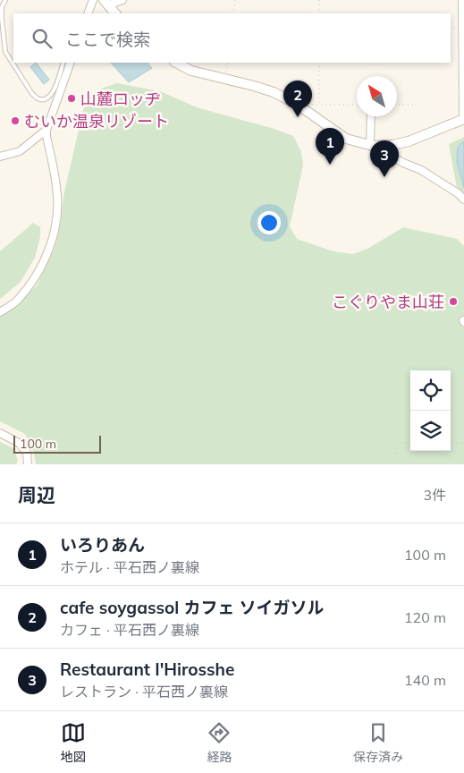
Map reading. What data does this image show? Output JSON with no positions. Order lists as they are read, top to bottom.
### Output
{
  "places": ["山麓ロッヂ", "むいか温泉リゾート", "こぐりやま山荘"],
  "scale_bar": "100 m",
  "north": "top left",
  "page": {
    "search": "ここで検索",
    "pins": ["2", "1", "3"],
    "scale": "100 m",
    "heading": ["周辺", "3件"],
    "list": [
      {
        "mark": "1",
        "name": "いろりあん",
        "note": "ホテル · 平石西ノ裏線",
        "value": "100 m"
      },
      {
        "mark": "2",
        "name": "cafe soygassol カフェ ソイガソル",
        "note": "カフェ · 平石西ノ裏線",
        "value": "120 m"
      },
      {
        "mark": "3",
        "name": "Restaurant I'Hirosshe",
        "note": "レストラン · 平石西ノ裏線",
        "value": "140 m"
      }
    ],
    "nav": ["地図", "経路", "保存済み"]
  }
}
